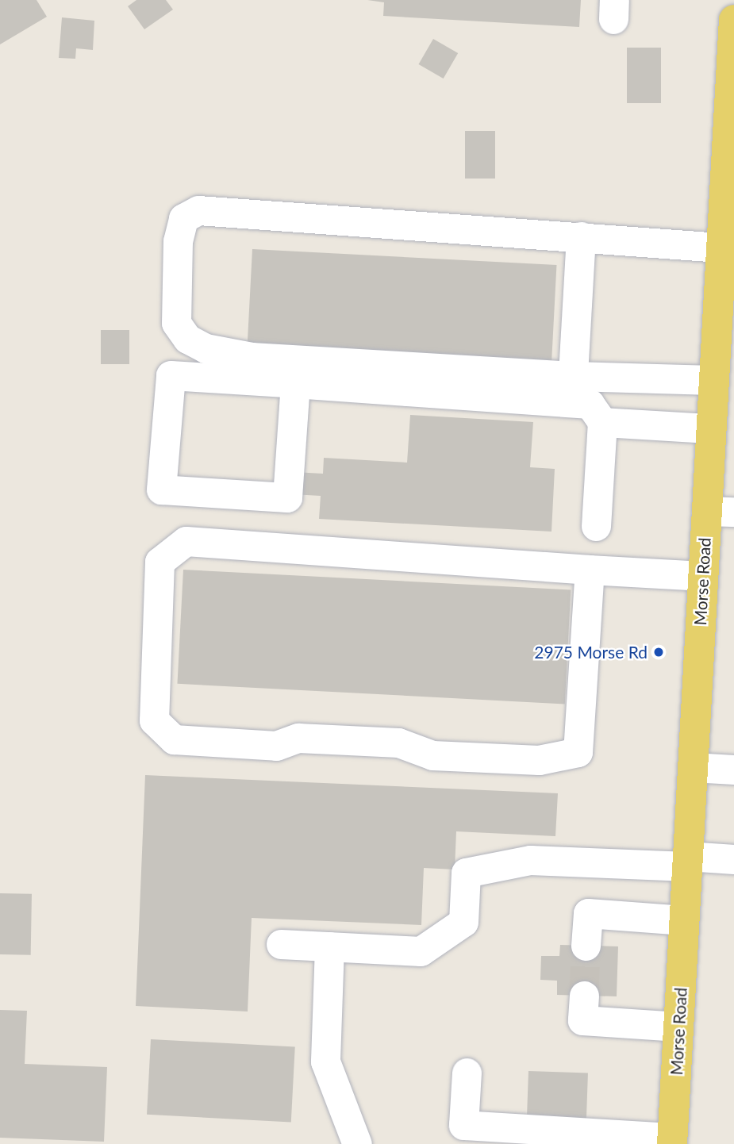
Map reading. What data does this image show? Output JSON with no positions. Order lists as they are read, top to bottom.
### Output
{
  "streets": {
    "main road": ["Morse Road"]
  },
  "places": ["2975 Morse Rd"]
}
